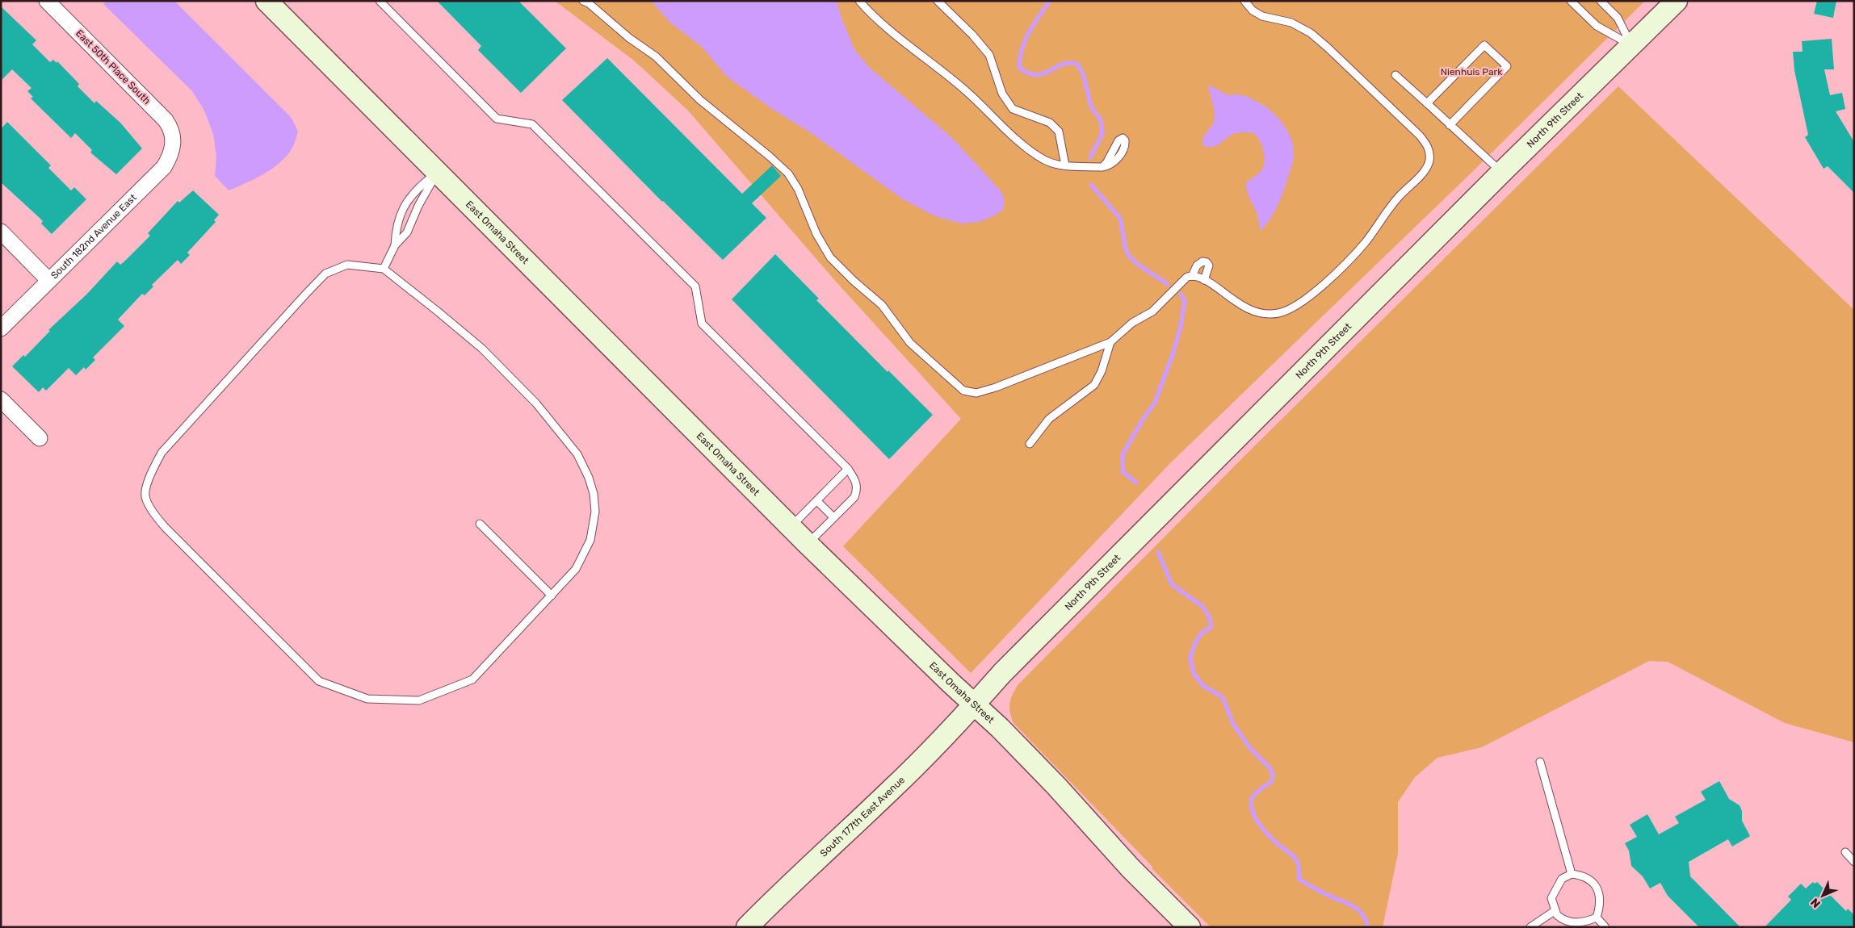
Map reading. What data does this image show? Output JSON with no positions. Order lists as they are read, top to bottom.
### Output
{
  "streets": {
    "street": [
      "East 50th Place South",
      "North 9th Street",
      "East Omaha Street",
      "South 182nd Avenue East",
      "South 177th East Avenue"
    ]
  },
  "crossings": [
    ["East 50th Place South", "South 182nd Avenue East"],
    ["North 9th Street", "East Omaha Street"],
    ["North 9th Street", "South 177th East Avenue"],
    ["East Omaha Street", "South 177th East Avenue"]
  ],
  "parks": ["Nienhuis Park"],
  "north": "bottom left"
}
